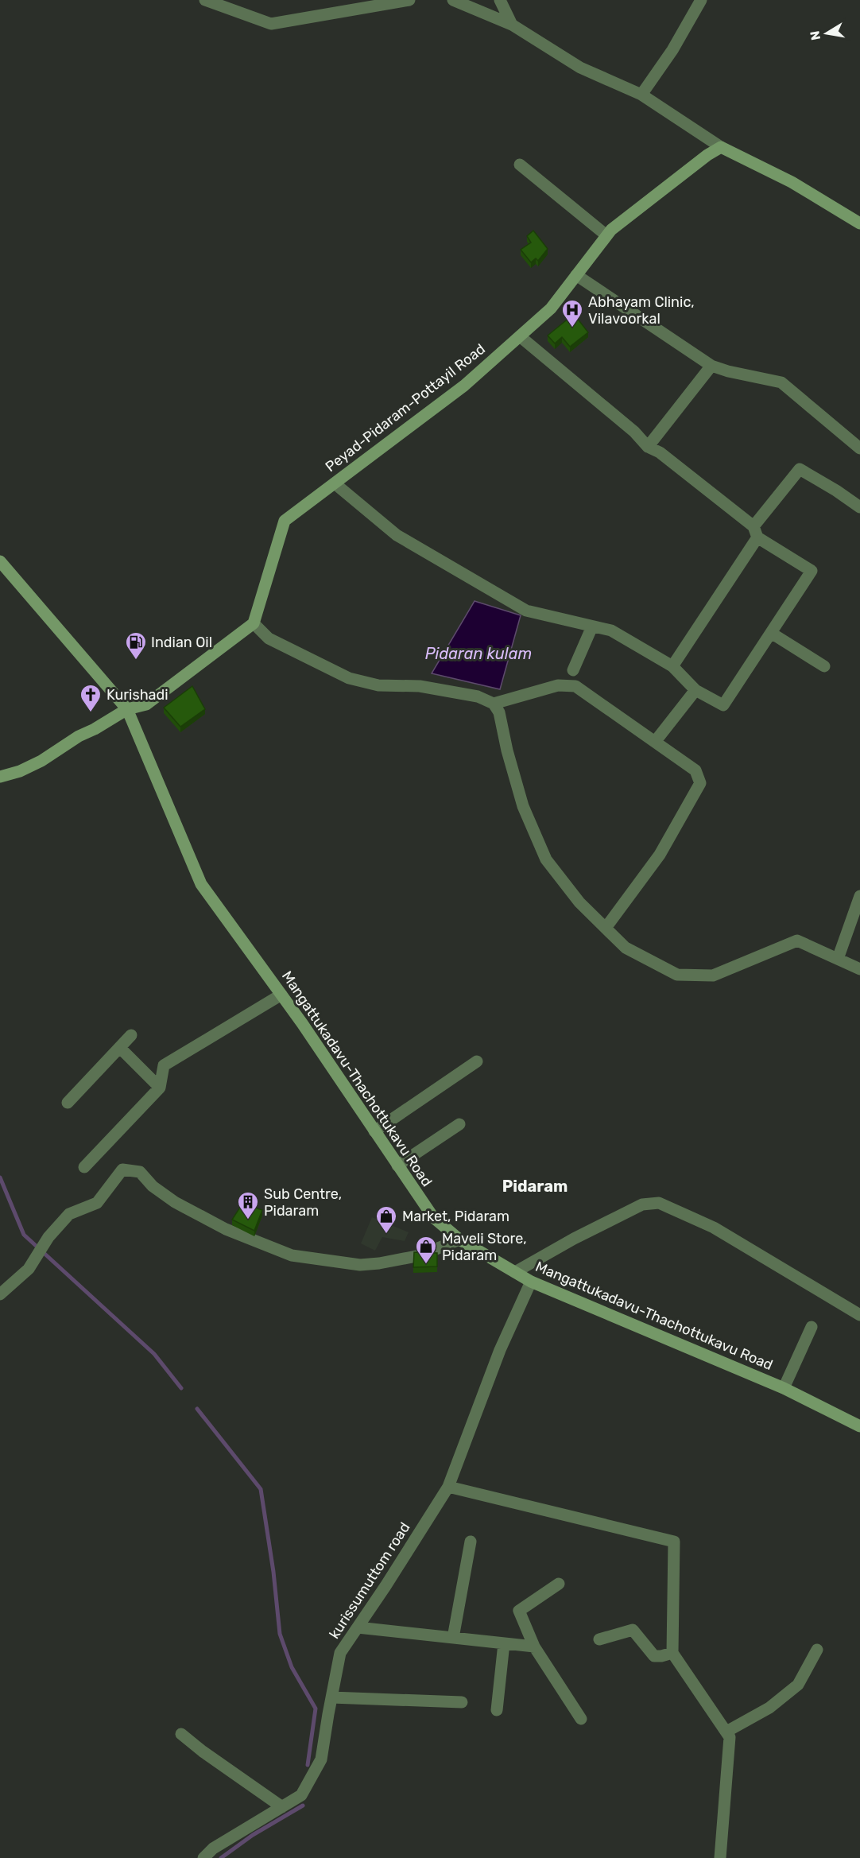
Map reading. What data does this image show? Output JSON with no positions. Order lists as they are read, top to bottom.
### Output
{
  "streets": {
    "main road": ["Peyad-Pidaram-Pottayil Road", "Mangattukadavu-Thachottukavu Road"],
    "street": ["kurissumuttom road"]
  },
  "crossings": [
    ["Mangattukadavu-Thachottukavu Road", "kurissumuttom road"]
  ],
  "districts": ["Pidaram"],
  "water": ["Pidaran kulam"],
  "places": {
    "hospital": ["Abhayam Clinic, Vilavoorkal"],
    "fuel station": ["Indian Oil"],
    "church": ["Kurishadi"],
    "building": ["Sub Centre, Pidaram"],
    "shop": ["Market, Pidaram", "Maveli Store, Pidaram"]
  },
  "north": "left"
}
